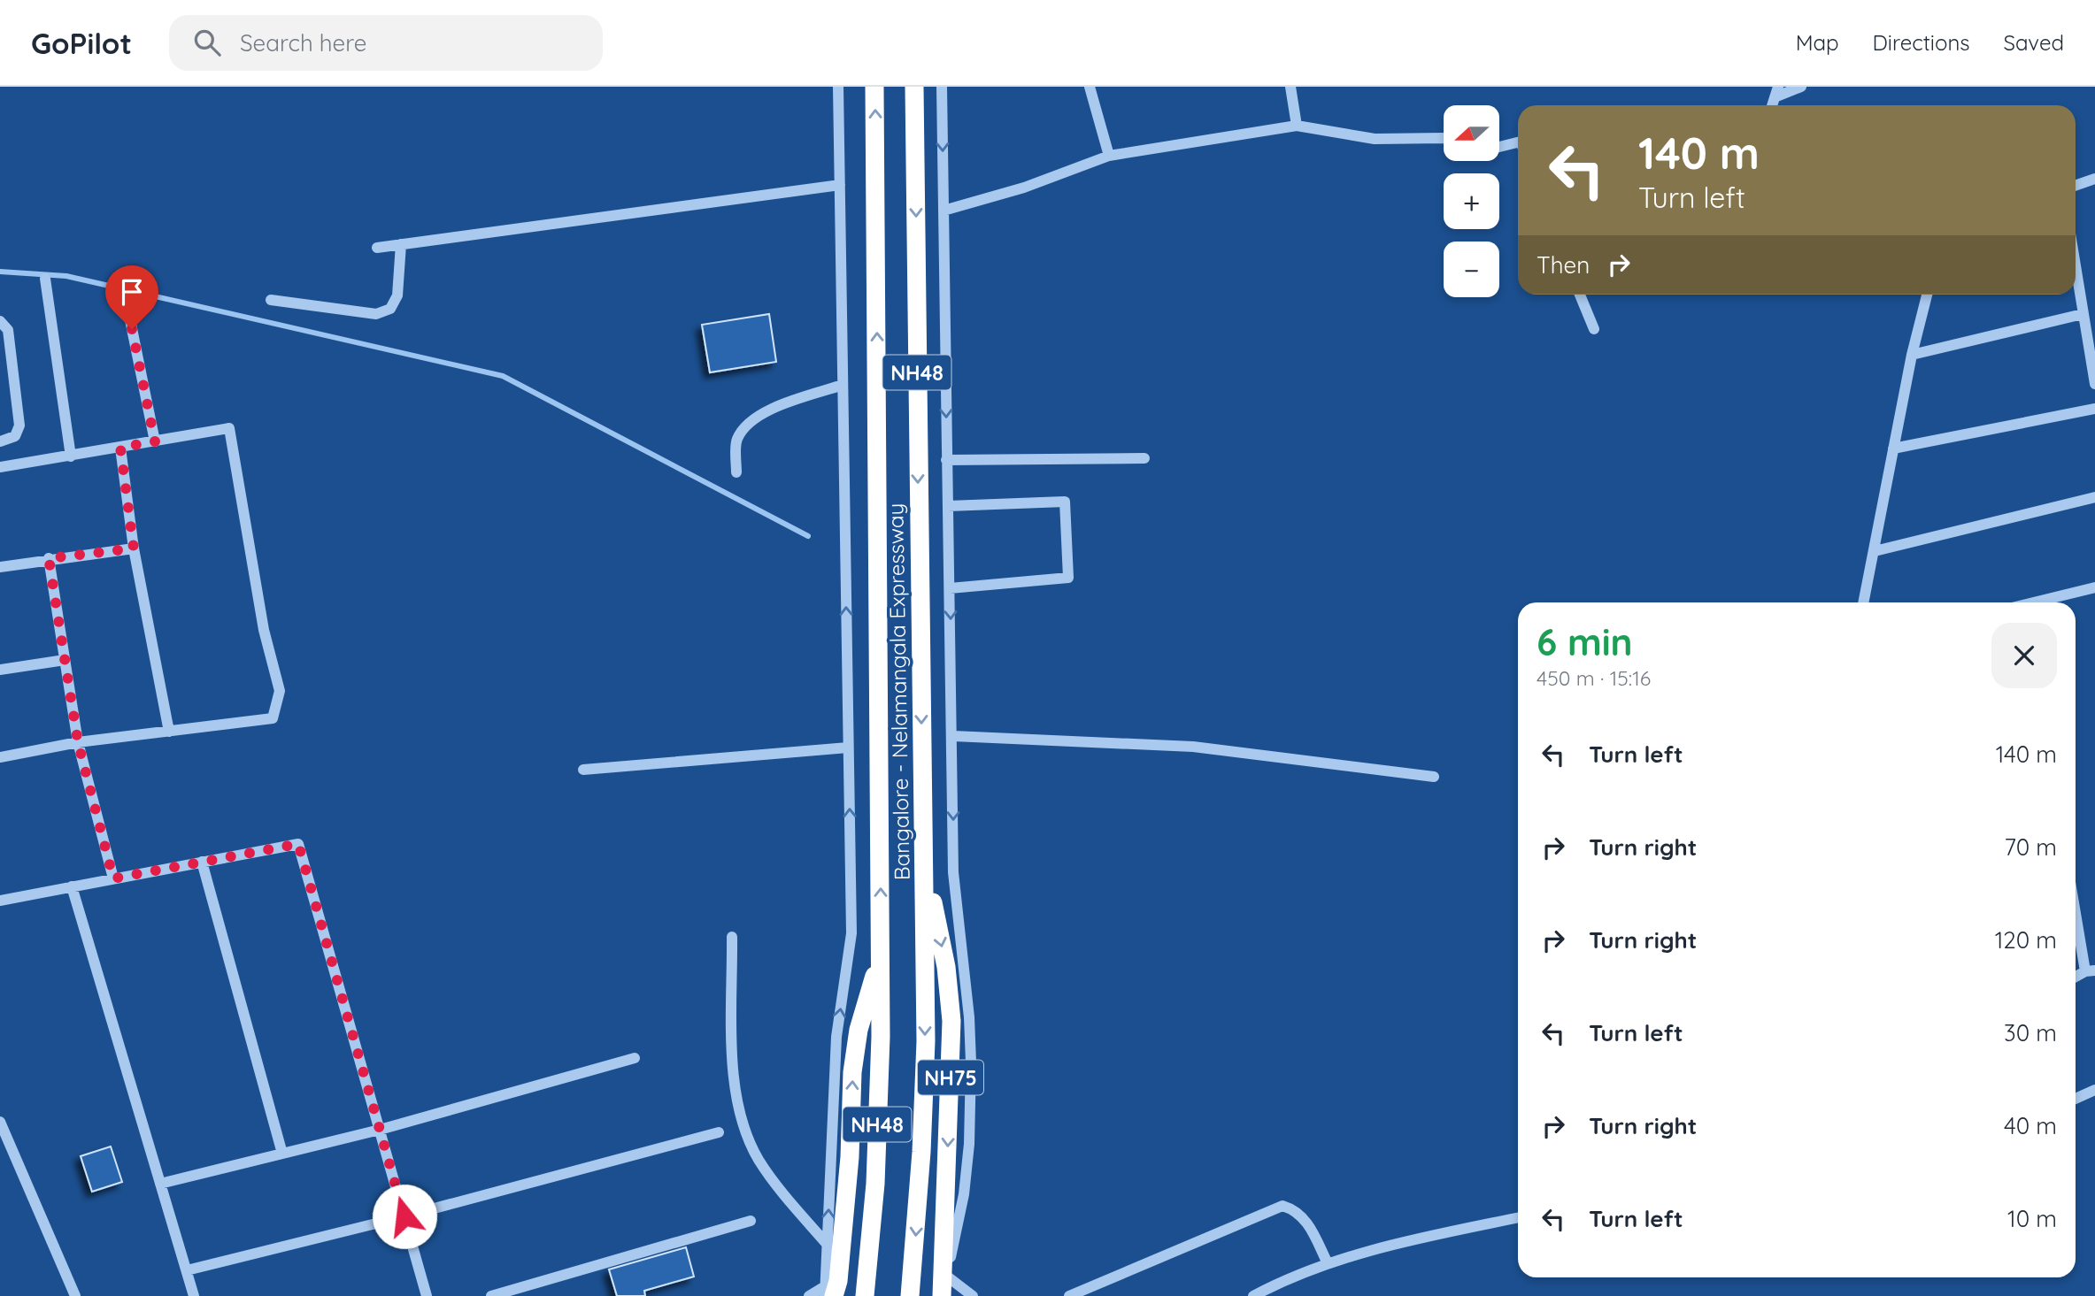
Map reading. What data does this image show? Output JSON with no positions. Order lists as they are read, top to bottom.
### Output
{
  "streets": {
    "highway": ["NH48", "Bangalore - Nelamangala Expressway", "NH75"]
  },
  "crossings": [
    ["Bangalore - Nelamangala Expressway", "NH75"]
  ],
  "north": "left",
  "page": {
    "header": "GoPilot",
    "search": "Search here",
    "nav": ["Map", "Directions", "Saved"],
    "map_buttons": ["+", "−"],
    "turn": ["140 m", "Turn left"],
    "then": "Then",
    "heading": ["6 min", "450 m · 15:16"],
    "list": [
      {
        "name": "Turn left",
        "value": "140 m"
      },
      {
        "name": "Turn right",
        "value": "70 m"
      },
      {
        "name": "Turn right",
        "value": "120 m"
      },
      {
        "name": "Turn left",
        "value": "30 m"
      },
      {
        "name": "Turn right",
        "value": "40 m"
      },
      {
        "name": "Turn left",
        "value": "10 m"
      }
    ]
  }
}
